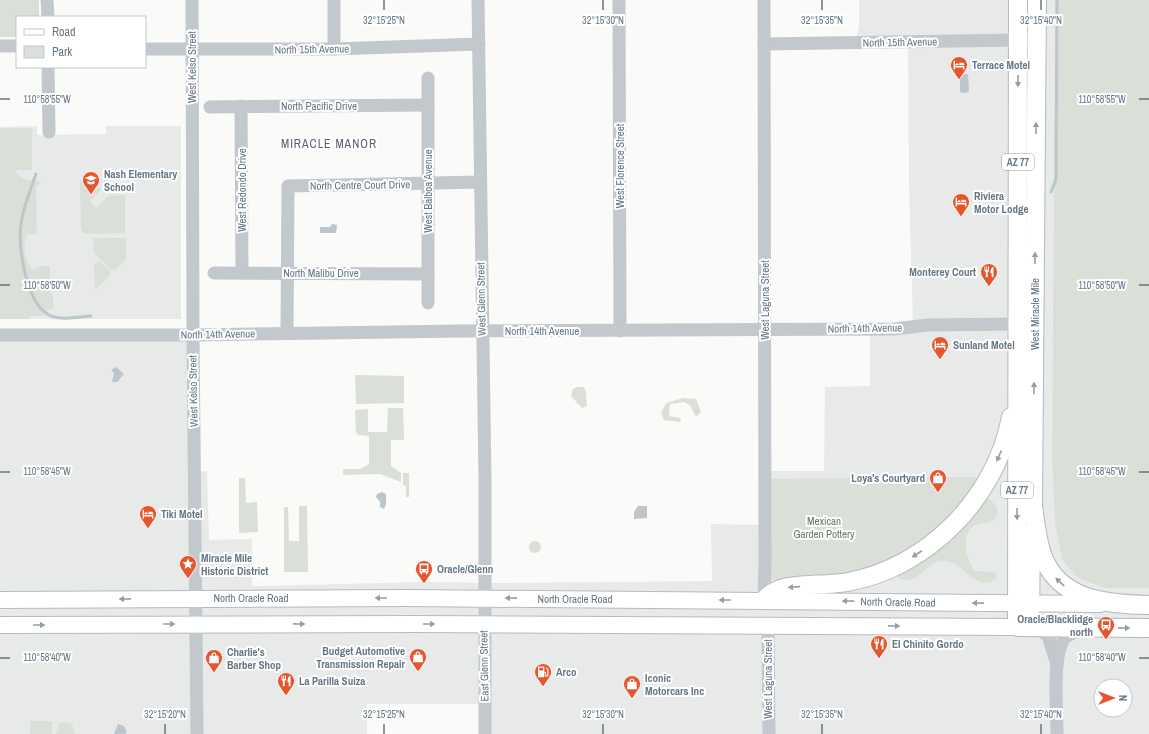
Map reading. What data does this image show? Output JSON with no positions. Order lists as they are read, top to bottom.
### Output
{
  "streets": {
    "highway": ["AZ 77", "West Miracle Mile", "North Oracle Road"],
    "street": [
      "North 15th Avenue",
      "West Kelso Street",
      "North Pacific Drive",
      "West Florence Street",
      "North Centre Court Drive",
      "West Redondo Drive",
      "West Balboa Avenue",
      "North Malibu Drive",
      "West Glenn Street",
      "West Laguna Street",
      "North 14th Avenue",
      "East Glenn Street"
    ]
  },
  "crossings": [
    ["North 15th Avenue", "West Kelso Street"],
    ["North 15th Avenue", "West Glenn Street"],
    ["North 15th Avenue", "West Laguna Street"],
    ["North 15th Avenue", "West Miracle Mile"],
    ["West Kelso Street", "North 14th Avenue"],
    ["West Kelso Street", "North Oracle Road"],
    ["North Pacific Drive", "West Redondo Drive"],
    ["North Pacific Drive", "West Balboa Avenue"],
    ["AZ 77", "West Miracle Mile"],
    ["AZ 77", "North Oracle Road"],
    ["West Florence Street", "North 14th Avenue"],
    ["North Centre Court Drive", "West Balboa Avenue"],
    ["North Centre Court Drive", "North Malibu Drive"],
    ["North Centre Court Drive", "West Glenn Street"],
    ["West Redondo Drive", "North Malibu Drive"],
    ["West Balboa Avenue", "North Malibu Drive"],
    ["West Glenn Street", "North 14th Avenue"],
    ["West Glenn Street", "North Oracle Road"],
    ["West Glenn Street", "East Glenn Street"],
    ["West Laguna Street", "North 14th Avenue"],
    ["West Laguna Street", "North Oracle Road"],
    ["West Miracle Mile", "North 14th Avenue"],
    ["West Miracle Mile", "North Oracle Road"],
    ["North Oracle Road", "East Glenn Street"]
  ],
  "districts": ["MIRACLE MANOR"],
  "parks": ["Mexican Garden Pottery"],
  "places": {
    "hotel": [
      "Terrace Motel",
      "Riviera Motor Lodge",
      "Sunland Motel",
      "Tiki Motel"
    ],
    "school or university": ["Nash Elementary School"],
    "restaurant": ["Monterey Court", "El Chinito Gordo", "La Parilla Suiza"],
    "shop": [
      "Loya's Courtyard",
      "Budget Automotive Transmission Repair",
      "Charlie's Barber Shop",
      "Iconic Motorcars Inc"
    ],
    "place": ["Miracle Mile Historic District"],
    "bus stop": ["Oracle/Glenn", "Oracle/Blacklidge north"],
    "fuel station": ["Arco"]
  },
  "legend": ["Road", "Park"],
  "north": "right",
  "coordinates": [
    "32°15'25\"N",
    "32°15'30\"N",
    "32°15'35\"N",
    "32°15'40\"N",
    "110°58'55\"W",
    "110°58'50\"W",
    "110°58'45\"W",
    "110°58'40\"W",
    "32°15'20\"N"
  ]
}
